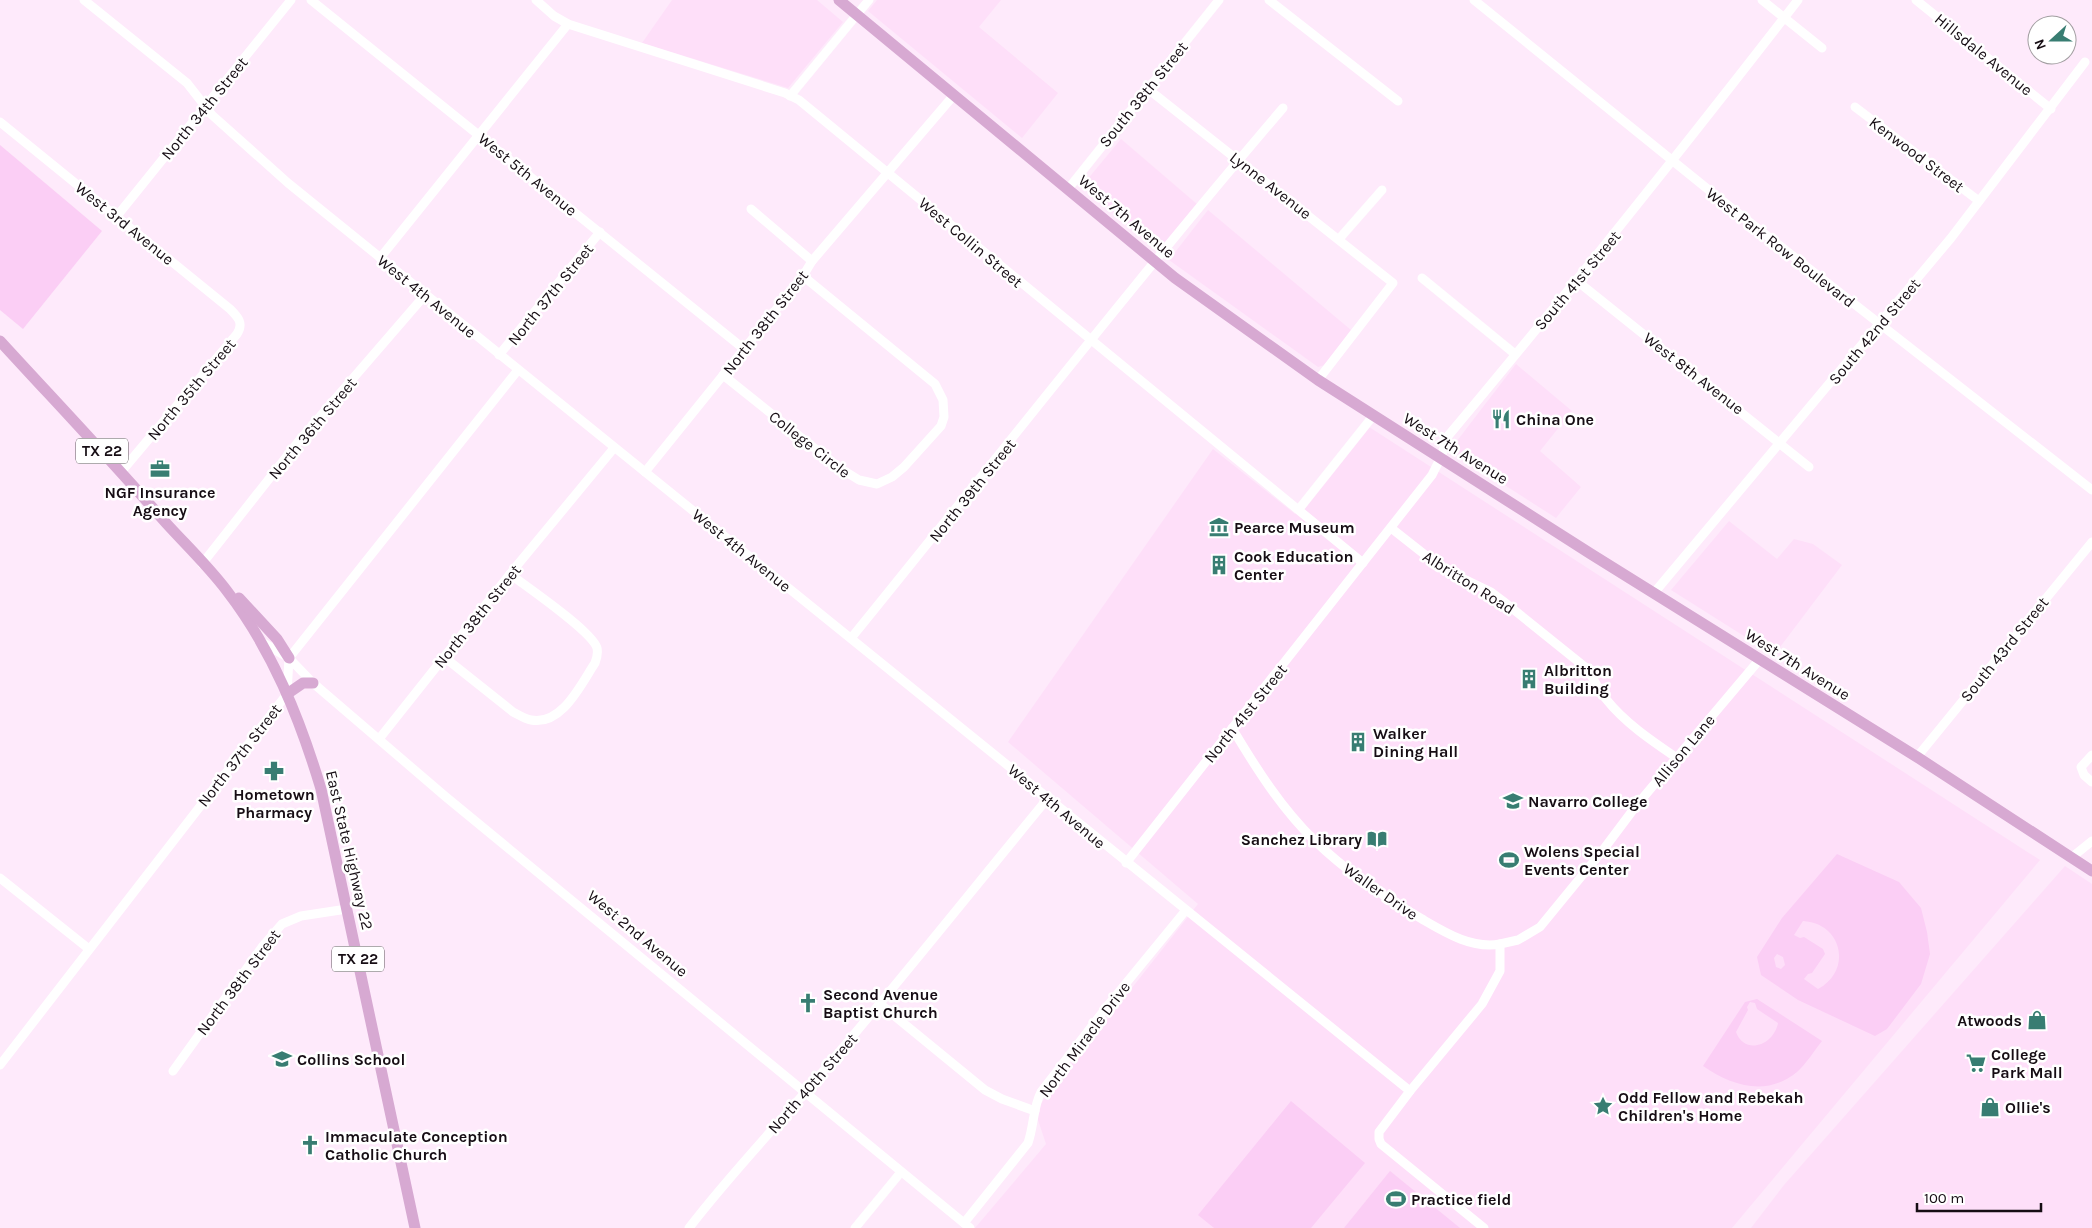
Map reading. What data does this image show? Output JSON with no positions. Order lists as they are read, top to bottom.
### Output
{
  "streets": {
    "main road": ["West 7th Avenue", "TX 22", "East State Highway 22"],
    "street": [
      "Hillsdale Avenue",
      "South 38th Street",
      "North 34th Street",
      "Kenwood Street",
      "West 5th Avenue",
      "Lynne Avenue",
      "West 3rd Avenue",
      "West Collin Street",
      "West Park Row Boulevard",
      "South 41st Street",
      "North 37th Street",
      "West 4th Avenue",
      "North 38th Street",
      "South 42nd Street",
      "West 8th Avenue",
      "North 35th Street",
      "North 36th Street",
      "College Circle",
      "North 39th Street",
      "Albritton Road",
      "South 43rd Street",
      "North 41st Street",
      "Allison Lane",
      "Waller Drive",
      "West 2nd Avenue",
      "North Miracle Drive",
      "North 40th Street"
    ]
  },
  "crossings": [
    ["Hillsdale Avenue", "South 42nd Street"],
    ["South 38th Street", "Lynne Avenue"],
    ["South 38th Street", "West 7th Avenue"],
    ["North 34th Street", "West 3rd Avenue"],
    ["North 34th Street", "West 4th Avenue"],
    ["Kenwood Street", "South 42nd Street"],
    ["West 5th Avenue", "North 37th Street"],
    ["West 5th Avenue", "North 38th Street"],
    ["Lynne Avenue", "West 7th Avenue"],
    ["Lynne Avenue", "North 39th Street"],
    ["West 7th Avenue", "South 41st Street"],
    ["West 7th Avenue", "South 42nd Street"],
    ["West 7th Avenue", "North 39th Street"],
    ["West 7th Avenue", "South 43rd Street"],
    ["West 7th Avenue", "Allison Lane"],
    ["West 3rd Avenue", "North 35th Street"],
    ["West Collin Street", "South 41st Street"],
    ["West Collin Street", "North 38th Street"],
    ["West Collin Street", "North 39th Street"],
    ["West Collin Street", "North 41st Street"],
    ["West Park Row Boulevard", "South 41st Street"],
    ["West Park Row Boulevard", "South 42nd Street"],
    ["South 41st Street", "West 8th Avenue"],
    ["South 41st Street", "Albritton Road"],
    ["South 41st Street", "North 41st Street"],
    ["North 37th Street", "West 4th Avenue"],
    ["North 37th Street", "East State Highway 22"],
    ["North 37th Street", "West 2nd Avenue"],
    ["West 4th Avenue", "North 38th Street"],
    ["West 4th Avenue", "North 36th Street"],
    ["West 4th Avenue", "North 39th Street"],
    ["West 4th Avenue", "North 41st Street"],
    ["West 4th Avenue", "North Miracle Drive"],
    ["West 4th Avenue", "North 40th Street"],
    ["North 38th Street", "College Circle"],
    ["North 38th Street", "East State Highway 22"],
    ["North 38th Street", "West 2nd Avenue"],
    ["South 42nd Street", "West 8th Avenue"],
    ["North 35th Street", "TX 22"],
    ["North 36th Street", "TX 22"],
    ["North 36th Street", "East State Highway 22"],
    ["TX 22", "East State Highway 22"],
    ["Albritton Road", "Allison Lane"],
    ["North 41st Street", "Waller Drive"],
    ["Allison Lane", "Waller Drive"],
    ["East State Highway 22", "West 2nd Avenue"],
    ["West 2nd Avenue", "North Miracle Drive"],
    ["West 2nd Avenue", "North 40th Street"]
  ],
  "places": {
    "restaurant": ["China One"],
    "office": ["NGF Insurance Agency"],
    "museum": ["Pearce Museum"],
    "building": ["Cook Education Center", "Albritton Building", "Walker Dining Hall"],
    "pharmacy": ["Hometown Pharmacy"],
    "school or university": ["Navarro College", "Collins School"],
    "library": ["Sanchez Library"],
    "sports": ["Wolens Special Events Center", "Practice field"],
    "church": ["Second Avenue Baptist Church", "Immaculate Conception Catholic Church"],
    "shop": ["Atwoods", "Ollie's"],
    "supermarket": ["College Park Mall"],
    "place": ["Odd Fellow and Rebekah Children's Home"]
  },
  "scale_bar": "100 m",
  "north": "left"
}
